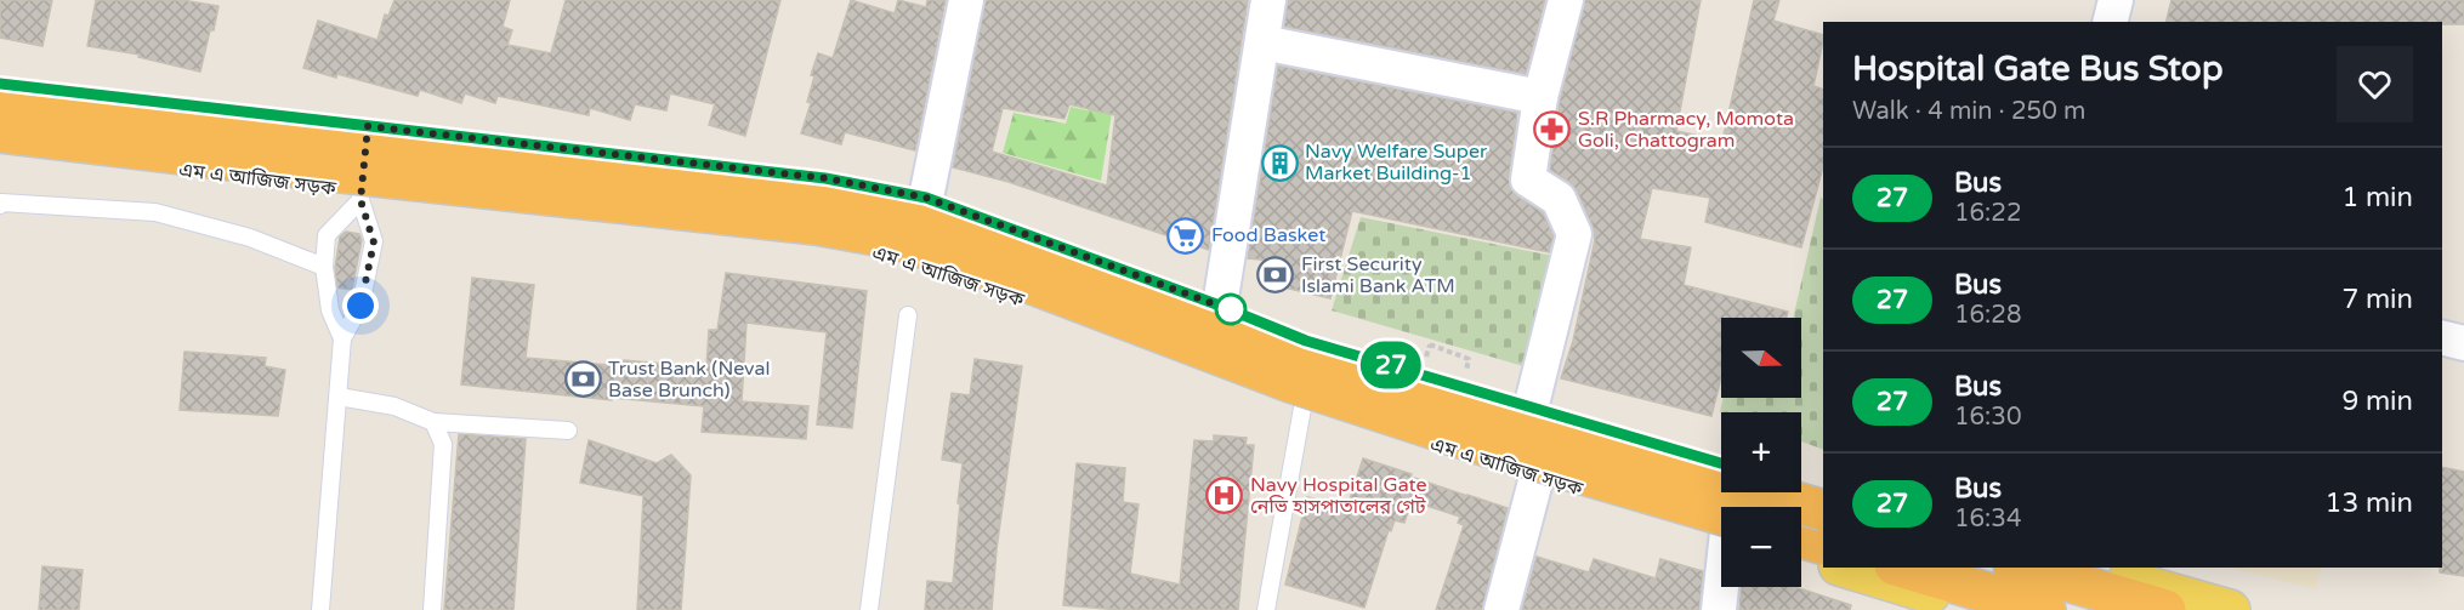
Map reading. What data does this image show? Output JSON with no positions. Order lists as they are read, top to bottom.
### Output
{
  "streets": {
    "main road": ["এম এ আজিজ সড়ক"]
  },
  "places": {
    "pharmacy": ["S.R Pharmacy, Momota Goli, Chattogram"],
    "building": ["Navy Welfare Super Market Building-1"],
    "supermarket": ["Food Basket"],
    "bank": ["First Security Islami Bank ATM", "Trust Bank (Neval Base Brunch)"],
    "hospital": ["Navy Hospital Gate নেভি হাসপাতালের গেট"]
  },
  "lines": ["bus line 27"],
  "north": "right",
  "page": {
    "on_map": "27",
    "heading": ["Hospital Gate Bus Stop", "Walk · 4 min · 250 m"],
    "list": [
      {
        "mark": "27",
        "name": "Bus",
        "note": "16:22",
        "value": "1 min"
      },
      {
        "mark": "27",
        "name": "Bus",
        "note": "16:28",
        "value": "7 min"
      },
      {
        "mark": "27",
        "name": "Bus",
        "note": "16:30",
        "value": "9 min"
      },
      {
        "mark": "27",
        "name": "Bus",
        "note": "16:34",
        "value": "13 min"
      }
    ],
    "map_buttons": ["+", "−"]
  }
}
